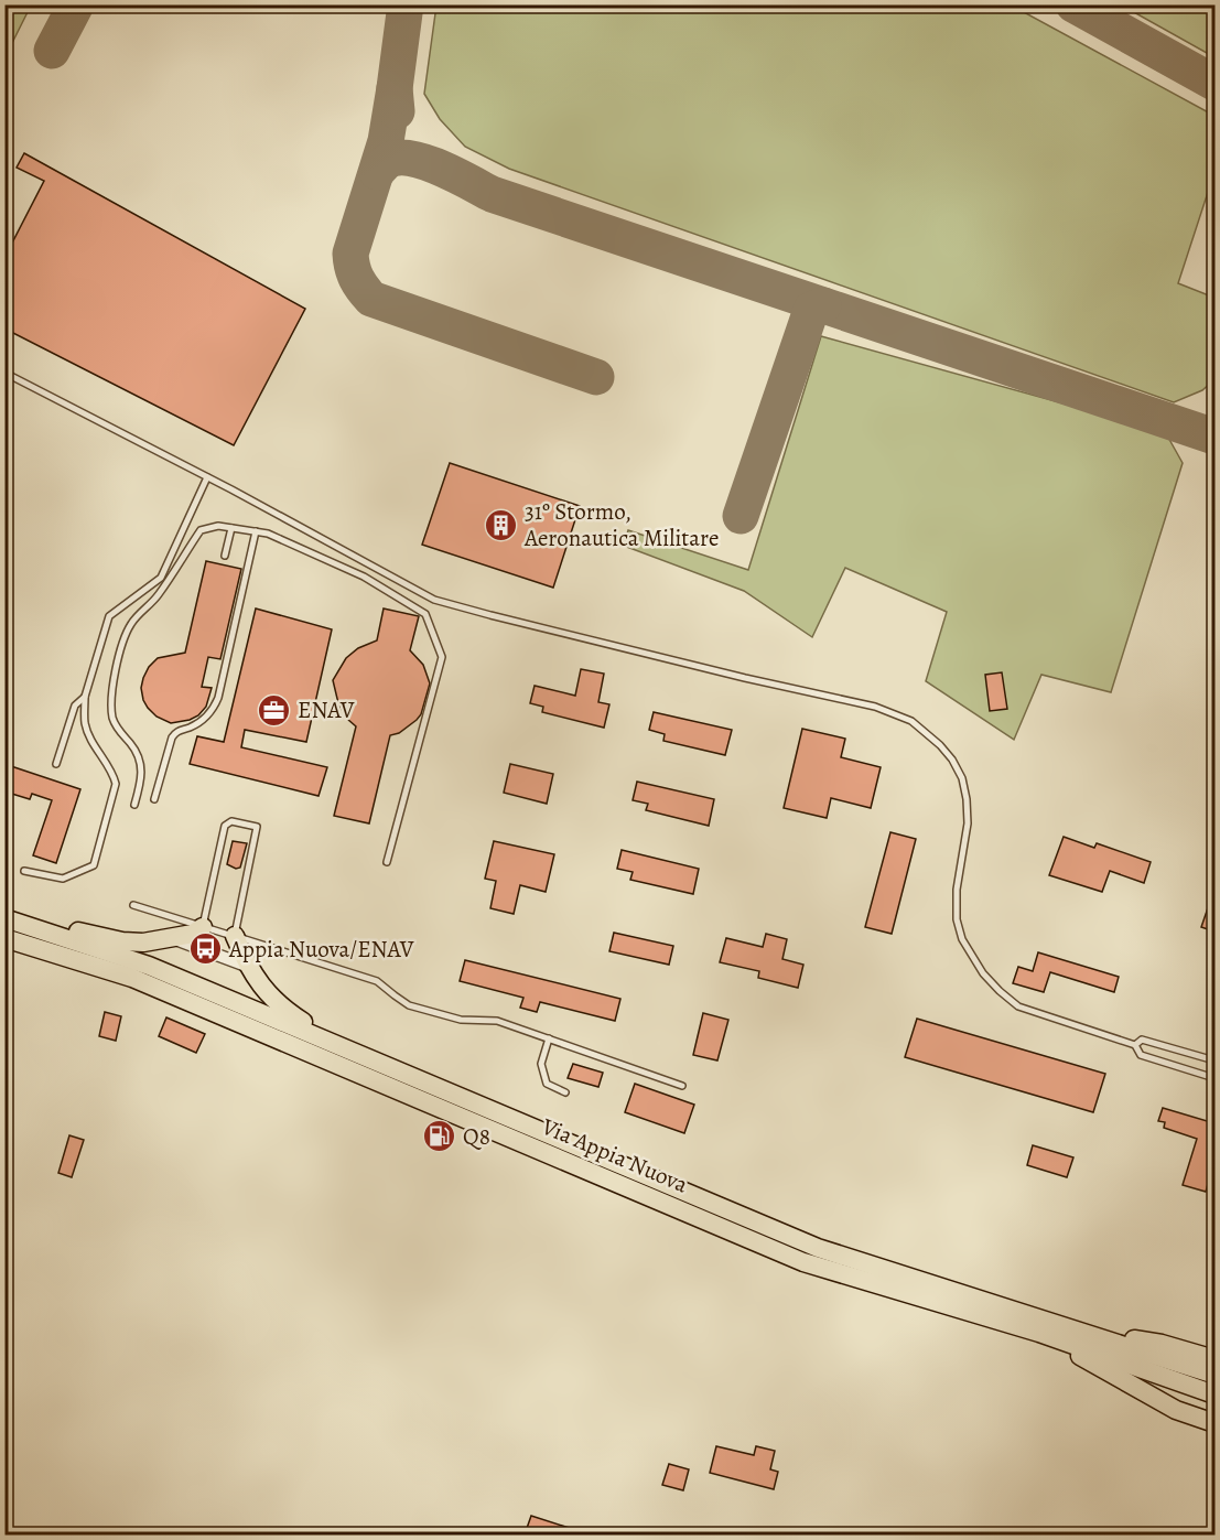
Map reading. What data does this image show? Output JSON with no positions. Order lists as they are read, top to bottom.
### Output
{
  "streets": {
    "main road": ["Via Appia Nuova"]
  },
  "places": {
    "building": ["31º Stormo, Aeronautica Militare"],
    "office": ["ENAV"],
    "bus stop": ["Appia Nuova/ENAV"],
    "fuel station": ["Q8"]
  }
}
